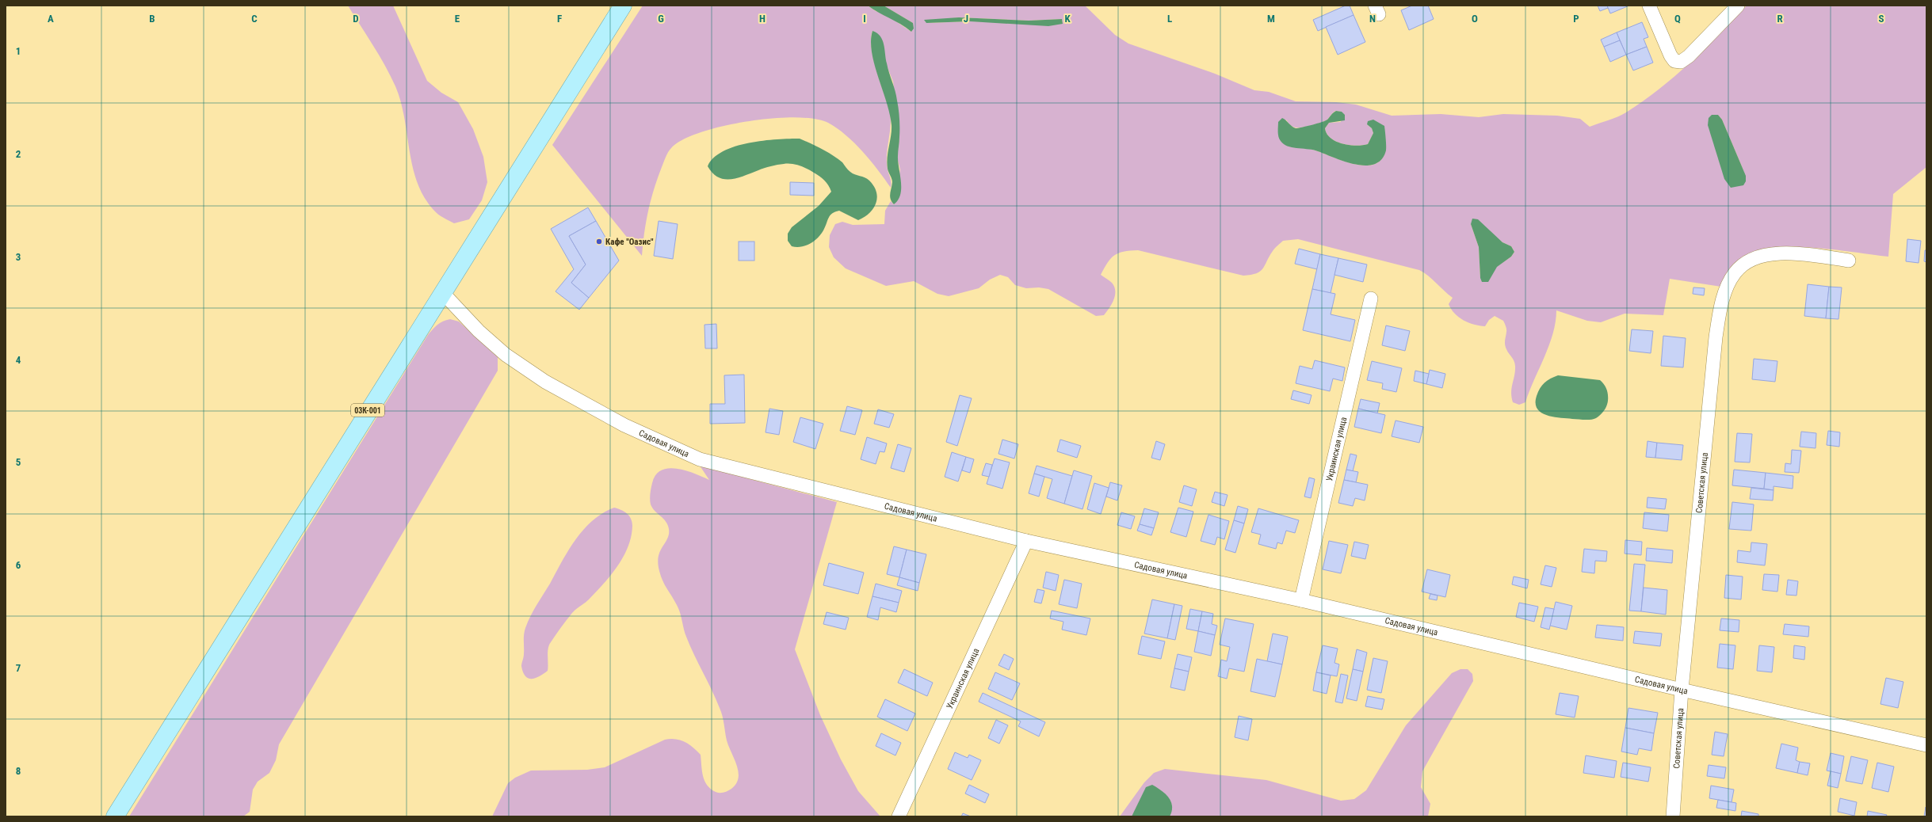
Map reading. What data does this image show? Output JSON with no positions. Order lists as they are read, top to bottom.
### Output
{
  "streets": {
    "main road": ["03К-001"],
    "street": ["Садовая улица", "Украинская улица", "Советская улица"]
  },
  "crossings": [
    ["03К-001", "Садовая улица"],
    ["Садовая улица", "Украинская улица"],
    ["Садовая улица", "Советская улица"]
  ],
  "places": ["Кафе \"Оазис\""],
  "grid": {
    "columns": [
      "A",
      "B",
      "C",
      "D",
      "E",
      "F",
      "G",
      "H",
      "I",
      "J",
      "K",
      "L",
      "M",
      "N",
      "O",
      "P",
      "Q",
      "R",
      "S"
    ],
    "rows": [
      "1",
      "2",
      "3",
      "4",
      "5",
      "6",
      "7",
      "8"
    ]
  }
}
